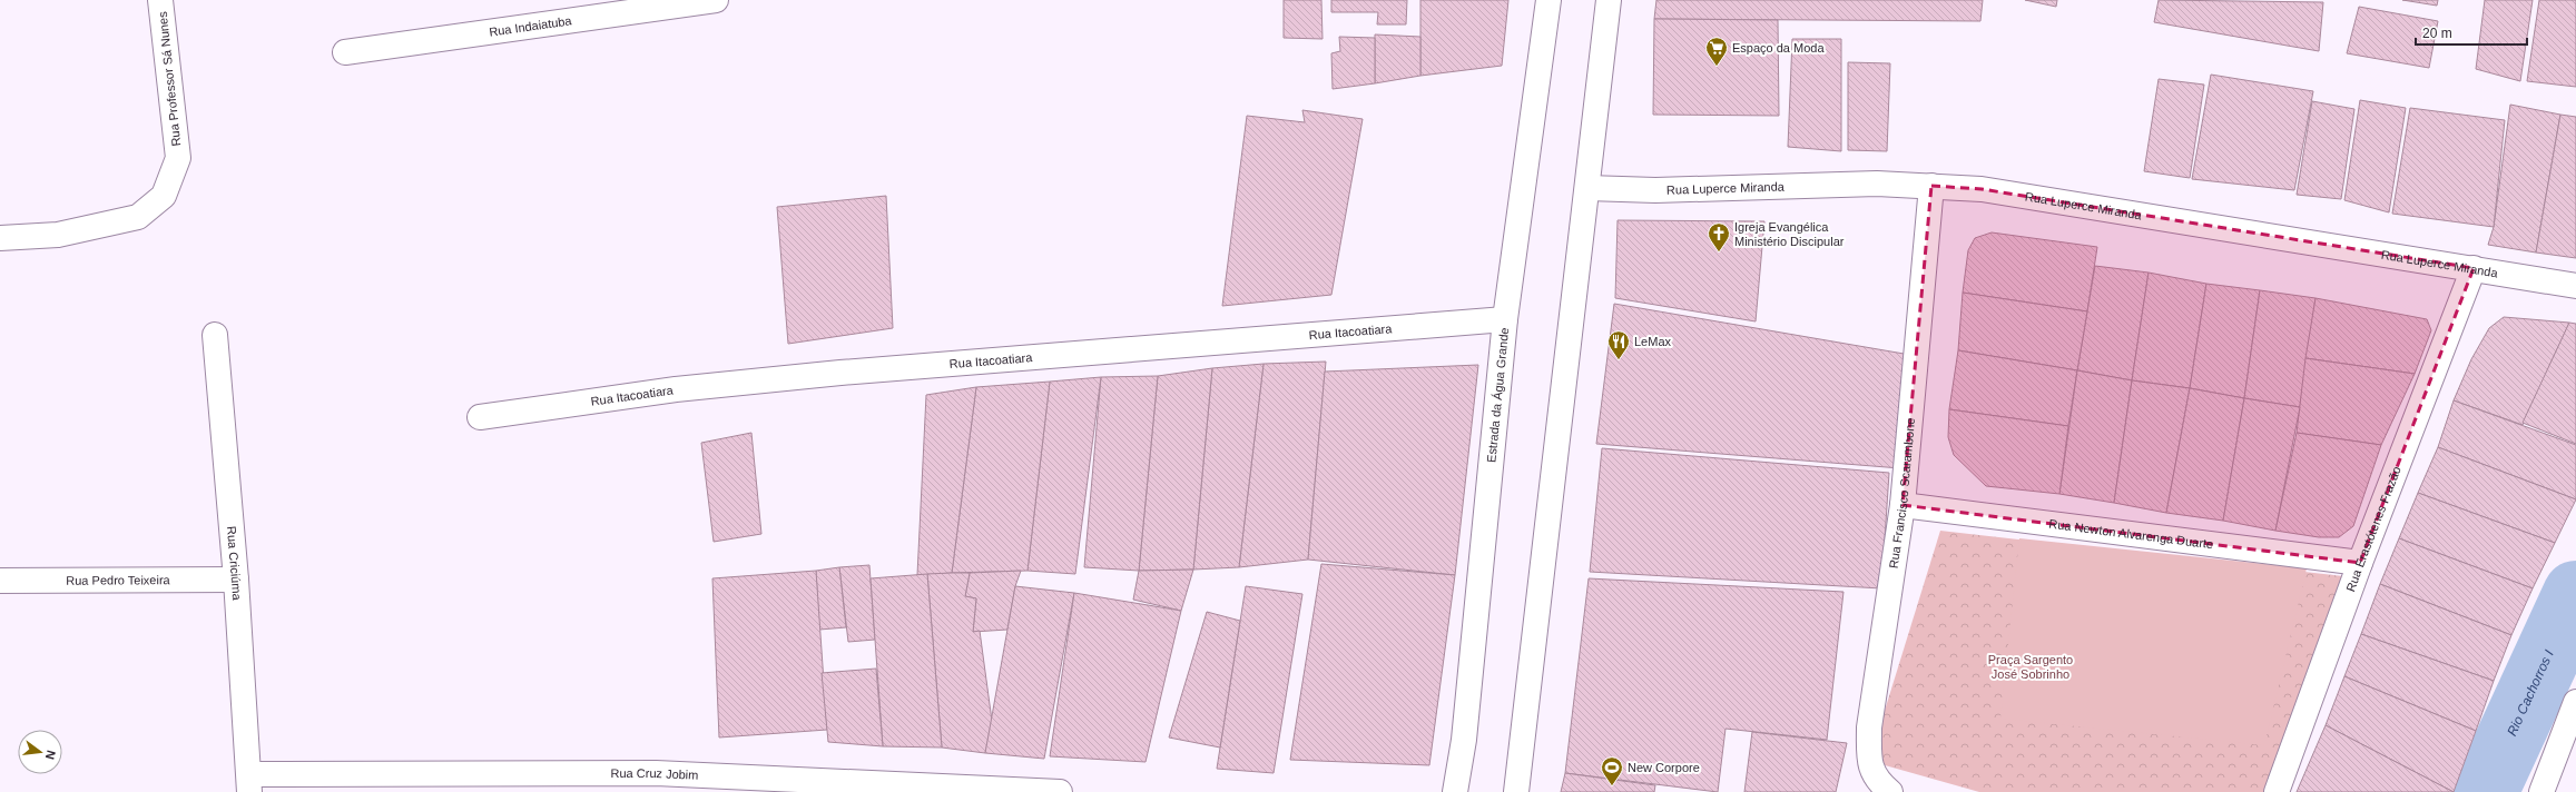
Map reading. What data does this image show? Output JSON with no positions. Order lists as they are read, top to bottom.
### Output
{
  "streets": {
    "street": [
      "Rua Indaiatuba",
      "Rua Professor Sá Nunes",
      "Rua Luperce Miranda",
      "Rua Itacoatiara",
      "Estrada da Água Grande",
      "Rua Francisco Scarambone",
      "Rua Erastótenes Frazão",
      "Rua Newton Alvarenga Duarte",
      "Rua Criciúma",
      "Rua Pedro Teixeira",
      "Rua Cruz Jobim"
    ]
  },
  "crossings": [
    ["Rua Luperce Miranda", "Rua Francisco Scarambone"],
    ["Rua Luperce Miranda", "Rua Erastótenes Frazão"],
    ["Rua Itacoatiara", "Estrada da Água Grande"],
    ["Rua Francisco Scarambone", "Rua Newton Alvarenga Duarte"],
    ["Rua Erastótenes Frazão", "Rua Newton Alvarenga Duarte"],
    ["Rua Criciúma", "Rua Pedro Teixeira"],
    ["Rua Criciúma", "Rua Cruz Jobim"]
  ],
  "water": ["Rio Cachorros I"],
  "parks": ["Praça Sargento José Sobrinho"],
  "places": {
    "supermarket": ["Espaço da Moda"],
    "church": ["Igreja Evangélica Ministério Discipular"],
    "restaurant": ["LeMax"],
    "sports": ["New Corpore"]
  },
  "scale_bar": "20 m",
  "north": "right"
}
